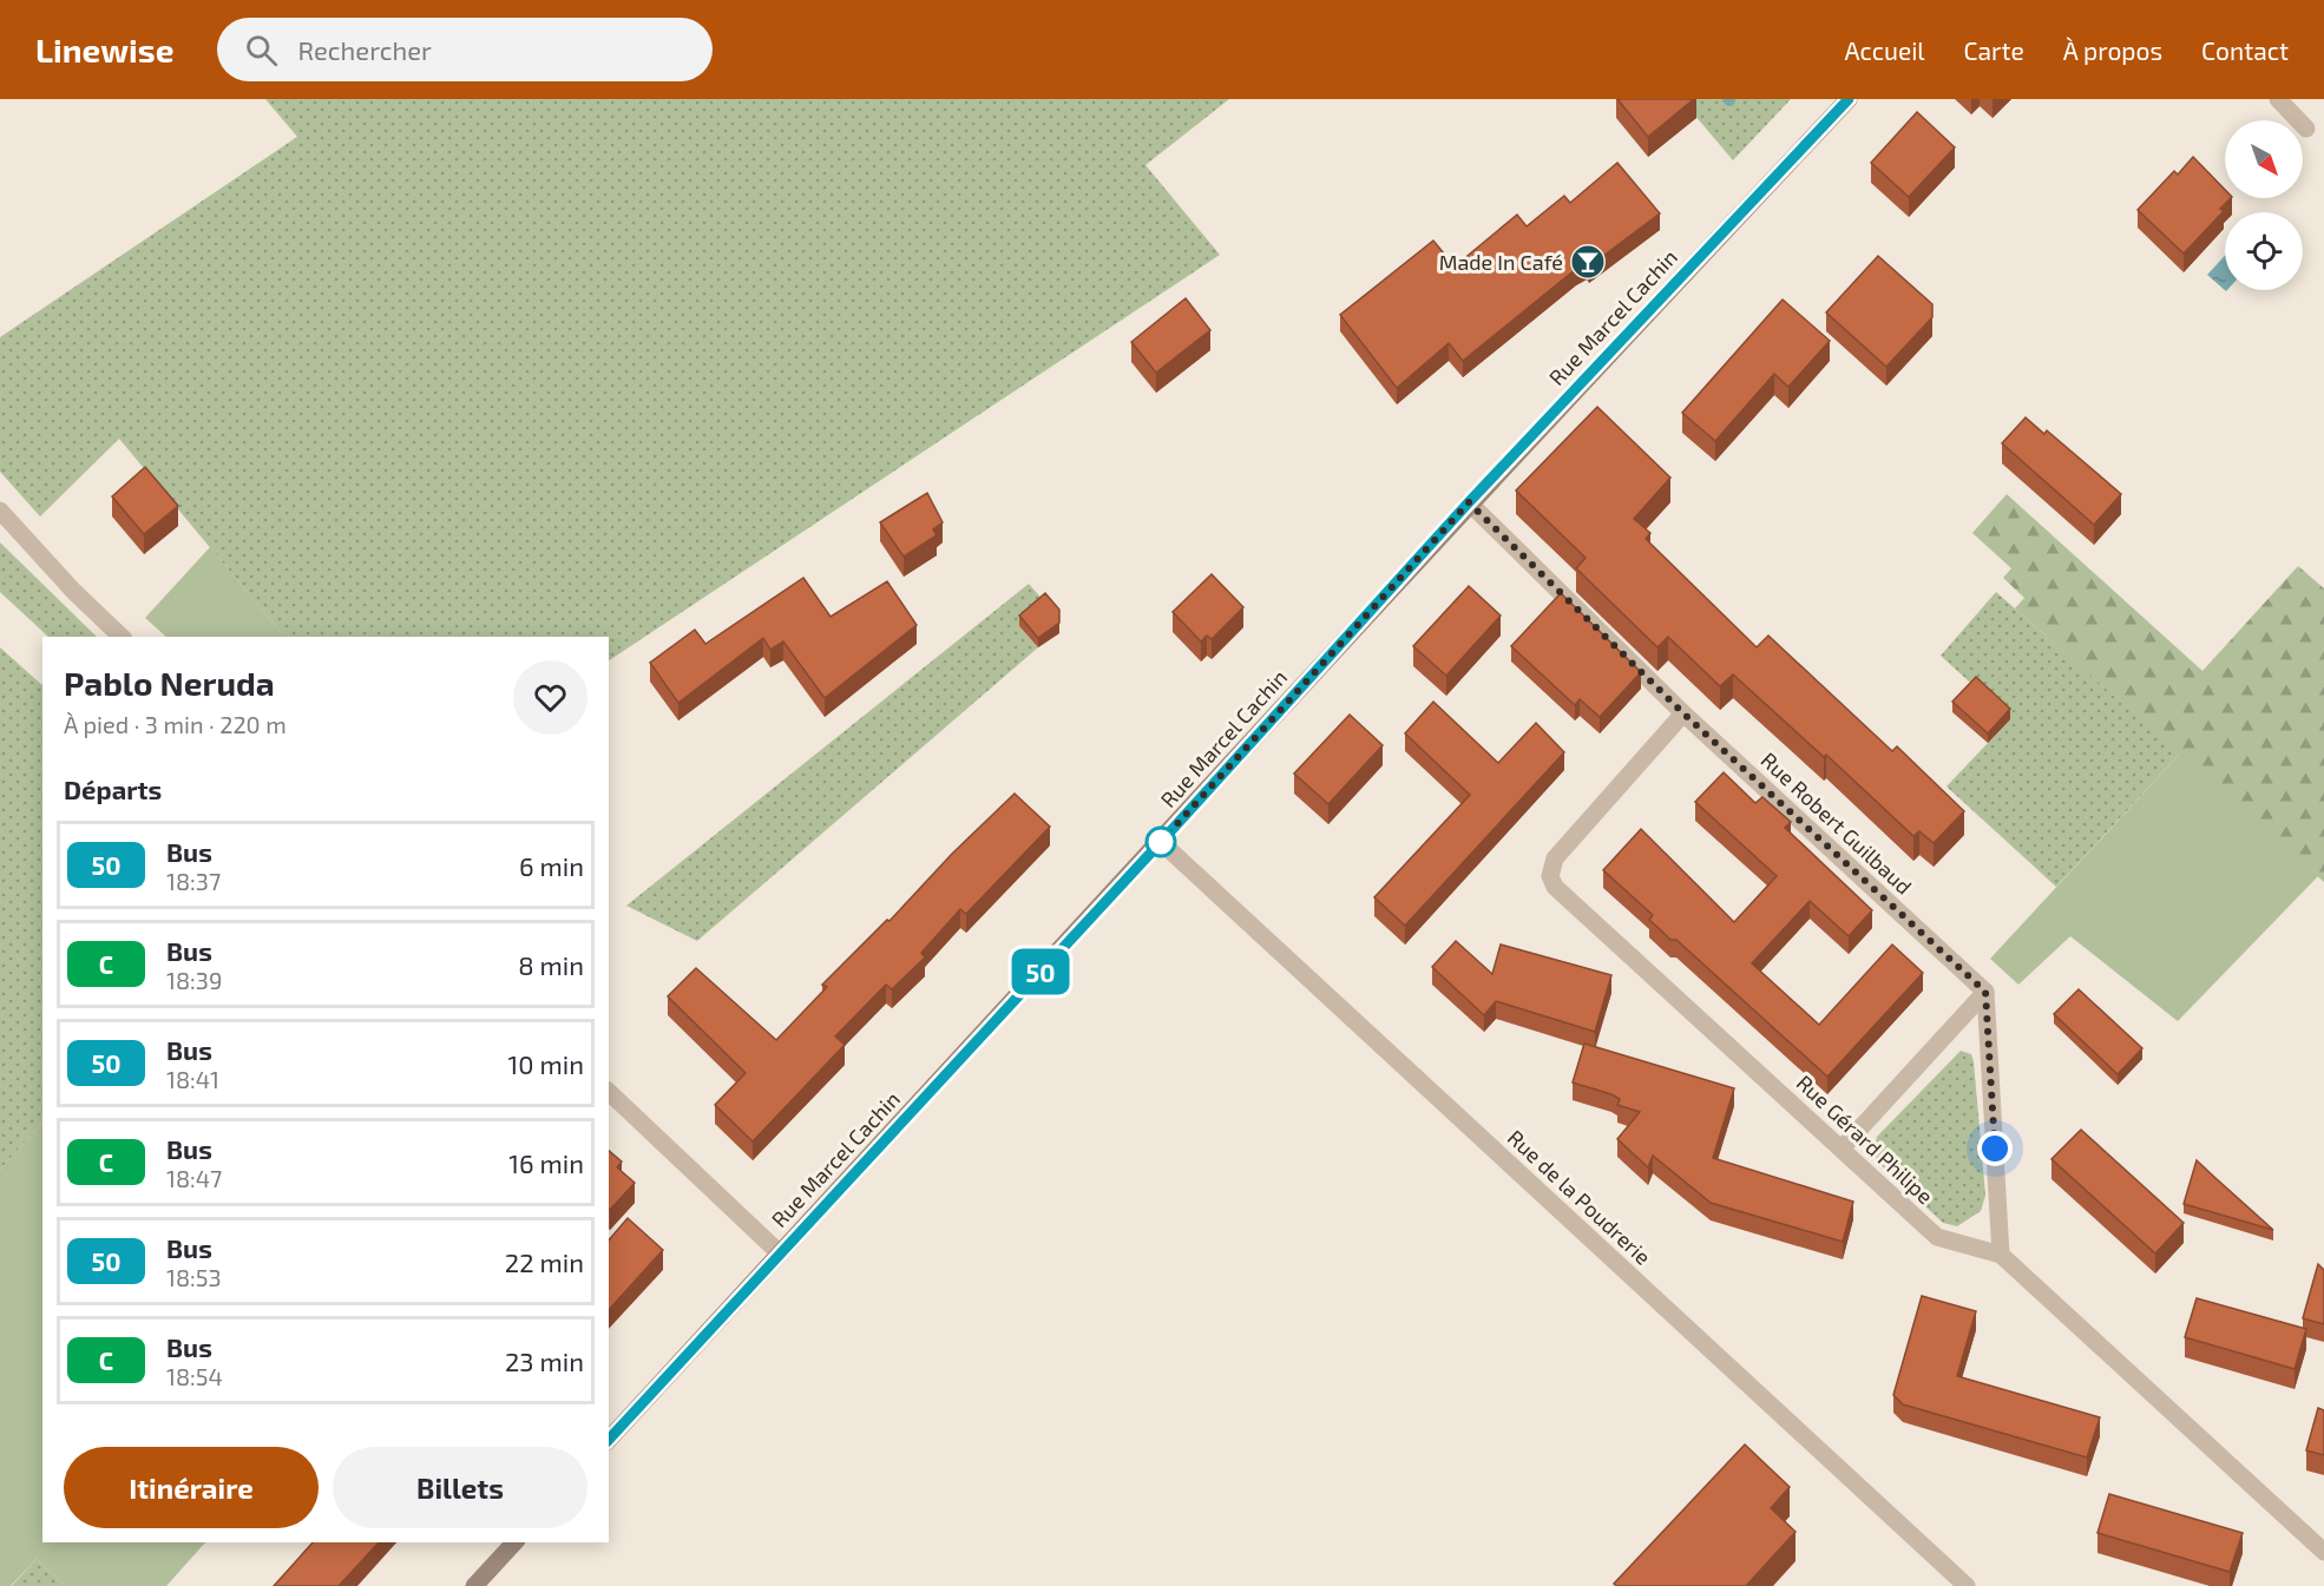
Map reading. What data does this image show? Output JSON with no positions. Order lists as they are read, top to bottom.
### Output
{
  "streets": {
    "street": [
      "Rue Marcel Cachin",
      "Rue Robert Guilbaud",
      "Rue Gérard Philipe",
      "Rue de la Poudrerie"
    ]
  },
  "crossings": [
    ["Rue Marcel Cachin", "Rue Robert Guilbaud"],
    ["Rue Marcel Cachin", "Rue de la Poudrerie"],
    ["Rue Robert Guilbaud", "Rue Gérard Philipe"]
  ],
  "places": {
    "bar": ["Made In Café"]
  },
  "lines": ["bus line 50"],
  "north": "bottom right",
  "page": {
    "header": "Linewise",
    "search": "Rechercher",
    "nav": [
      "Accueil",
      "Carte",
      "À propos",
      "Contact"
    ],
    "on_map": "50",
    "heading": [
      ["Pablo Neruda", "À pied · 3 min · 220 m"],
      "Départs"
    ],
    "list": [
      {
        "mark": "50",
        "name": "Bus",
        "note": "18:37",
        "value": "6 min"
      },
      {
        "mark": "C",
        "name": "Bus",
        "note": "18:39",
        "value": "8 min"
      },
      {
        "mark": "50",
        "name": "Bus",
        "note": "18:41",
        "value": "10 min"
      },
      {
        "mark": "C",
        "name": "Bus",
        "note": "18:47",
        "value": "16 min"
      },
      {
        "mark": "50",
        "name": "Bus",
        "note": "18:53",
        "value": "22 min"
      },
      {
        "mark": "C",
        "name": "Bus",
        "note": "18:54",
        "value": "23 min"
      }
    ],
    "buttons": ["Itinéraire", "Billets"]
  }
}
